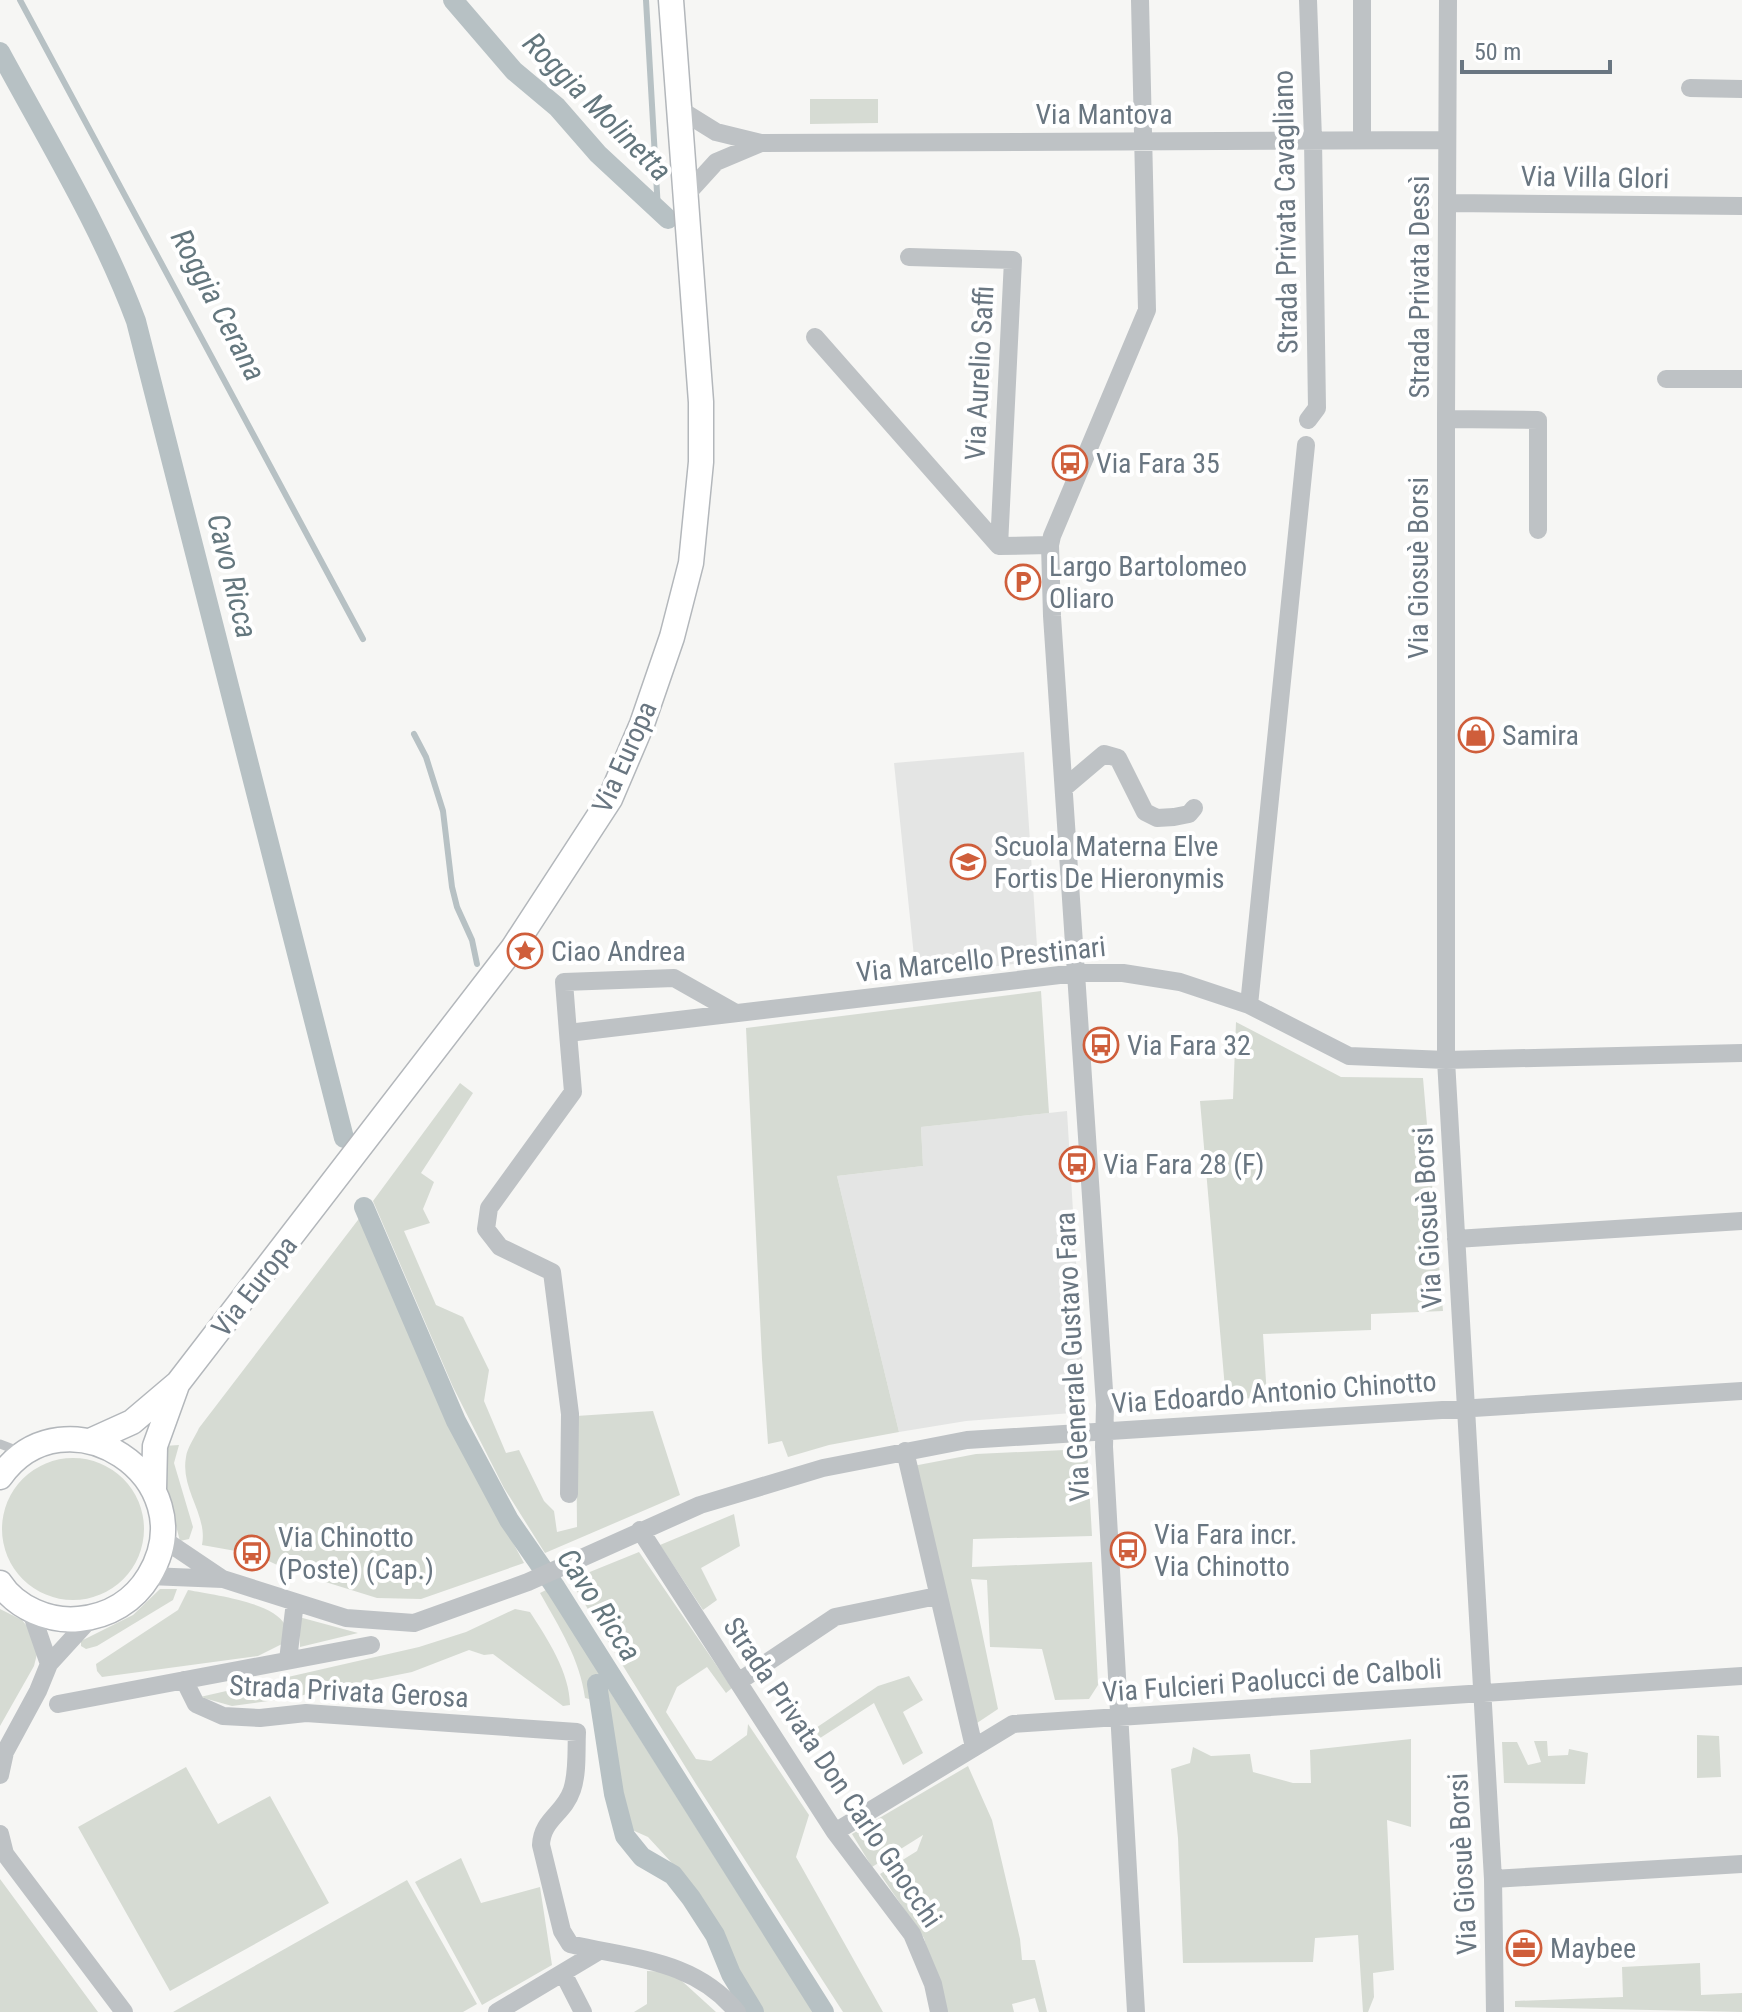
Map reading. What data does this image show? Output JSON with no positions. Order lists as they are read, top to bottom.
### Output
{
  "streets": {
    "main road": ["Via Europa"],
    "street": [
      "Via Mantova",
      "Via Villa Glori",
      "Strada Privata Cavagliano",
      "Strada Privata Dessì",
      "Via Aurelio Saffi",
      "Via Giosuè Borsi",
      "Via Marcello Prestinari",
      "Via Generale Gustavo Fara",
      "Via Edoardo Antonio Chinotto",
      "Via Fulcieri Paolucci de Calboli",
      "Strada Privata Gerosa",
      "Strada Privata Don Carlo Gnocchi"
    ]
  },
  "crossings": [
    ["Via Mantova", "Strada Privata Cavagliano"],
    ["Via Mantova", "Strada Privata Dessì"],
    ["Via Mantova", "Via Europa"],
    ["Via Mantova", "Via Generale Gustavo Fara"],
    ["Via Villa Glori", "Strada Privata Dessì"],
    ["Strada Privata Dessì", "Via Giosuè Borsi"],
    ["Via Giosuè Borsi", "Via Marcello Prestinari"],
    ["Via Giosuè Borsi", "Via Edoardo Antonio Chinotto"],
    ["Via Giosuè Borsi", "Via Fulcieri Paolucci de Calboli"],
    ["Via Marcello Prestinari", "Via Generale Gustavo Fara"],
    ["Via Generale Gustavo Fara", "Via Edoardo Antonio Chinotto"],
    ["Via Generale Gustavo Fara", "Via Fulcieri Paolucci de Calboli"],
    ["Via Edoardo Antonio Chinotto", "Strada Privata Don Carlo Gnocchi"],
    ["Via Fulcieri Paolucci de Calboli", "Strada Privata Don Carlo Gnocchi"]
  ],
  "water": ["Roggia Molinetta", "Roggia Cerana", "Cavo Ricca"],
  "places": {
    "bus stop": [
      "Via Fara 35",
      "Via Fara 32",
      "Via Fara 28 (F)",
      "Via Fara incr. Via Chinotto",
      "Via Chinotto (Poste) (Cap.)"
    ],
    "parking": ["Largo Bartolomeo Oliaro"],
    "shop": ["Samira"],
    "school or university": ["Scuola Materna Elve Fortis De Hieronymis"],
    "place": ["Ciao Andrea"],
    "office": ["Maybee"]
  },
  "scale_bar": "50 m"
}
